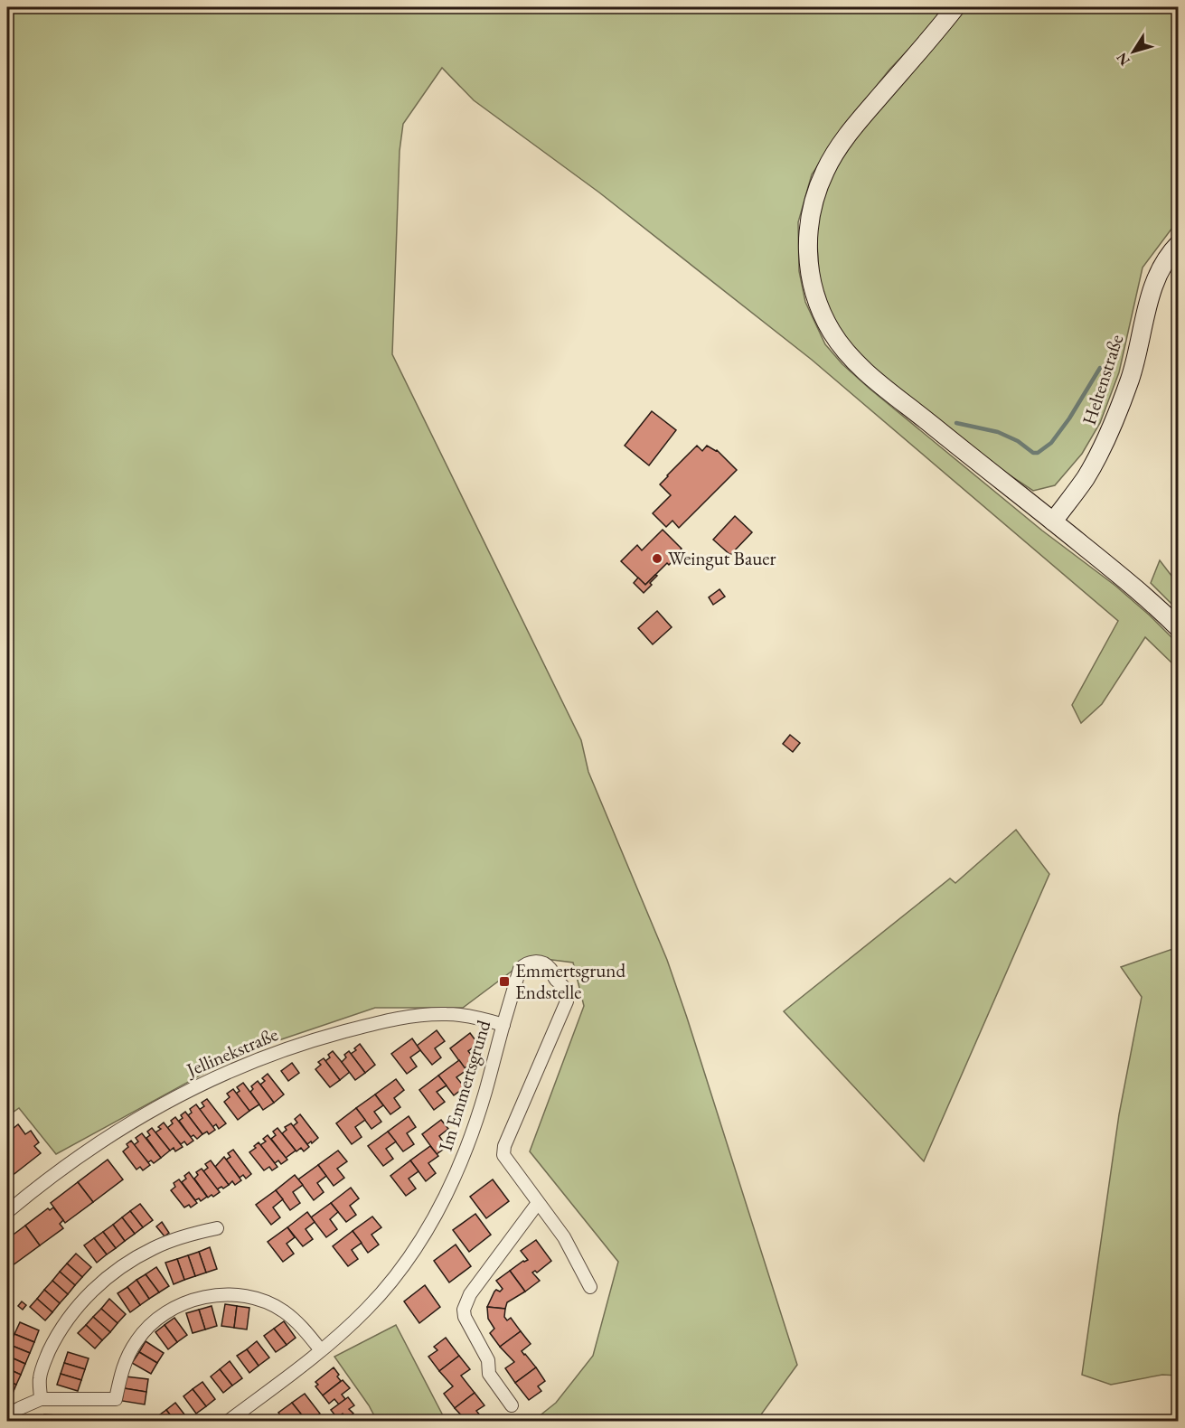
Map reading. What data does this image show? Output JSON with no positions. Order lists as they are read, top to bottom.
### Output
{
  "streets": {
    "main road": ["Heltenstraße"],
    "street": ["Jellinekstraße", "Im Emmertsgrund"]
  },
  "crossings": [
    ["Jellinekstraße", "Im Emmertsgrund"]
  ],
  "places": {
    "other": ["Weingut Bauer"],
    "transit": ["Emmertsgrund Endstelle"]
  },
  "north": "bottom left"
}
